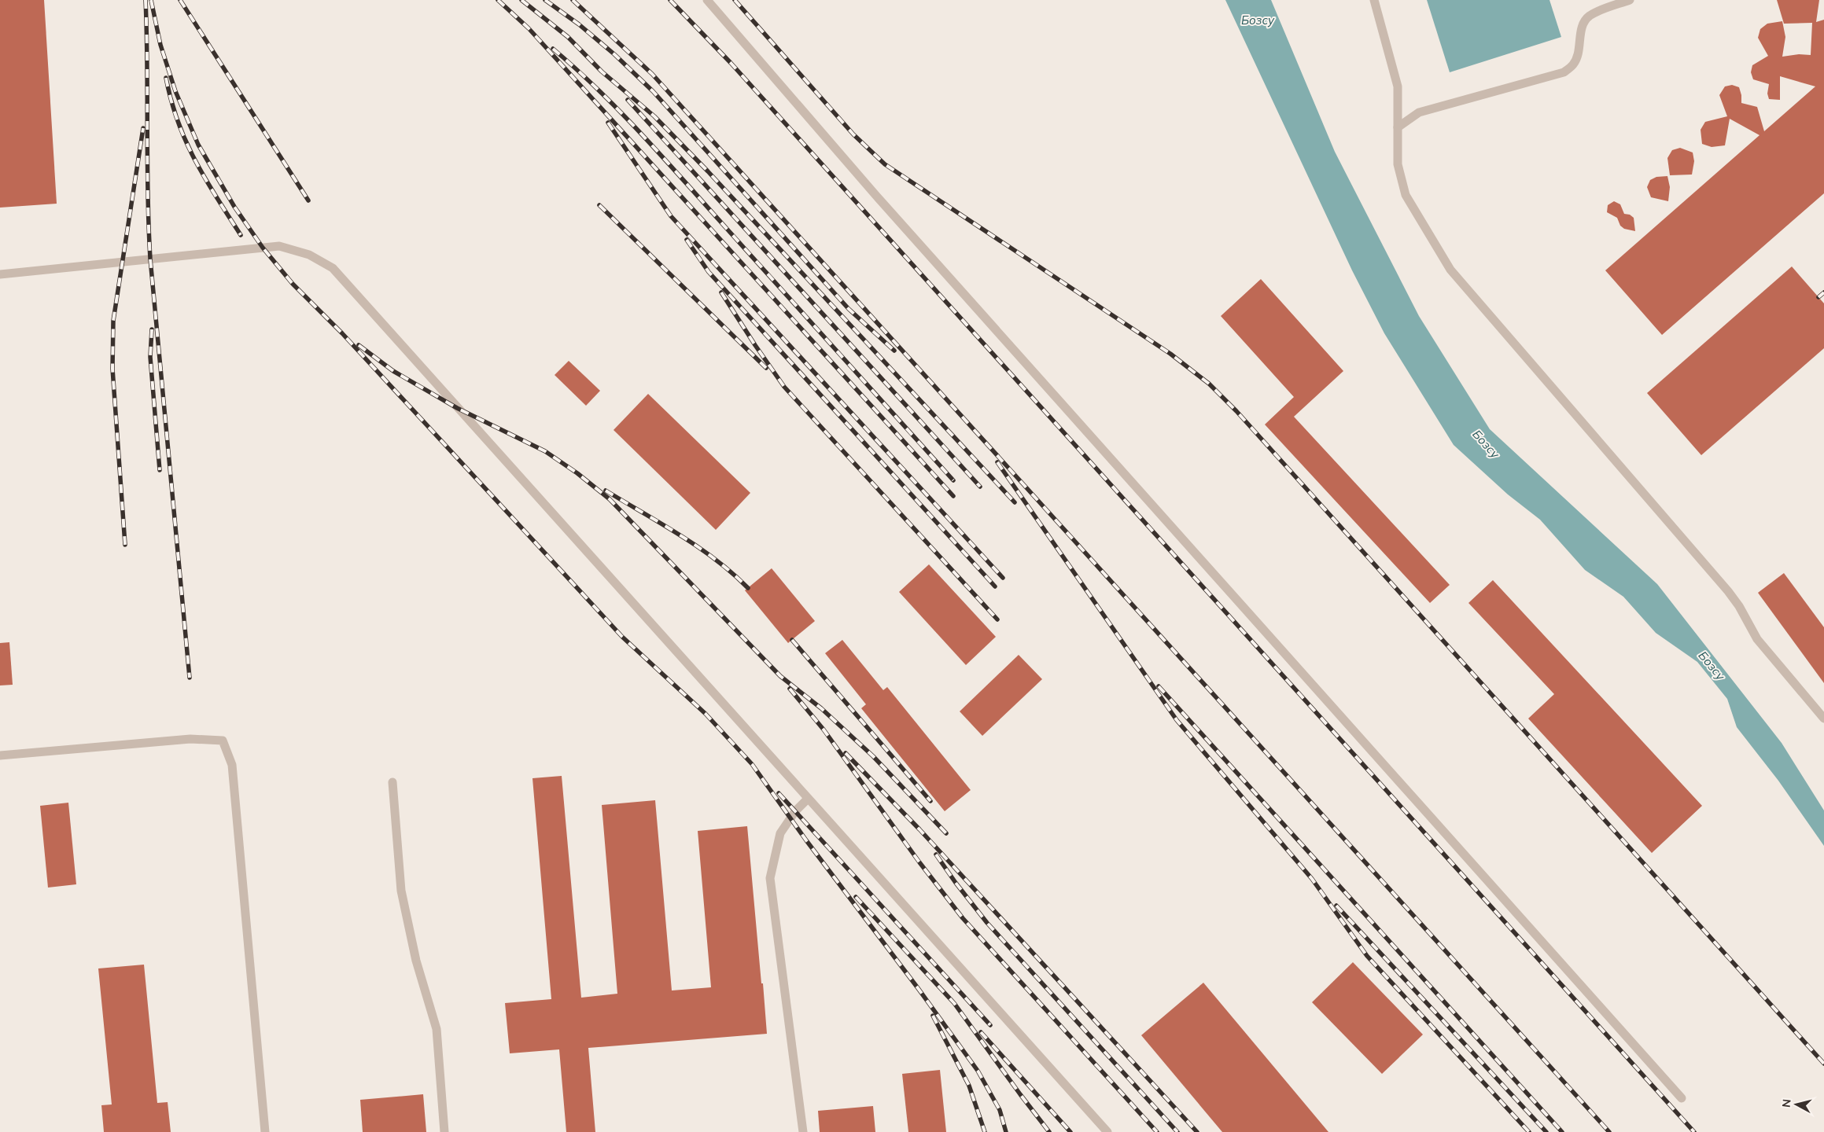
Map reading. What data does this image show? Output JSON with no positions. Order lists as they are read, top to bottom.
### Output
{
  "water": ["Бозсу"],
  "north": "left"
}
